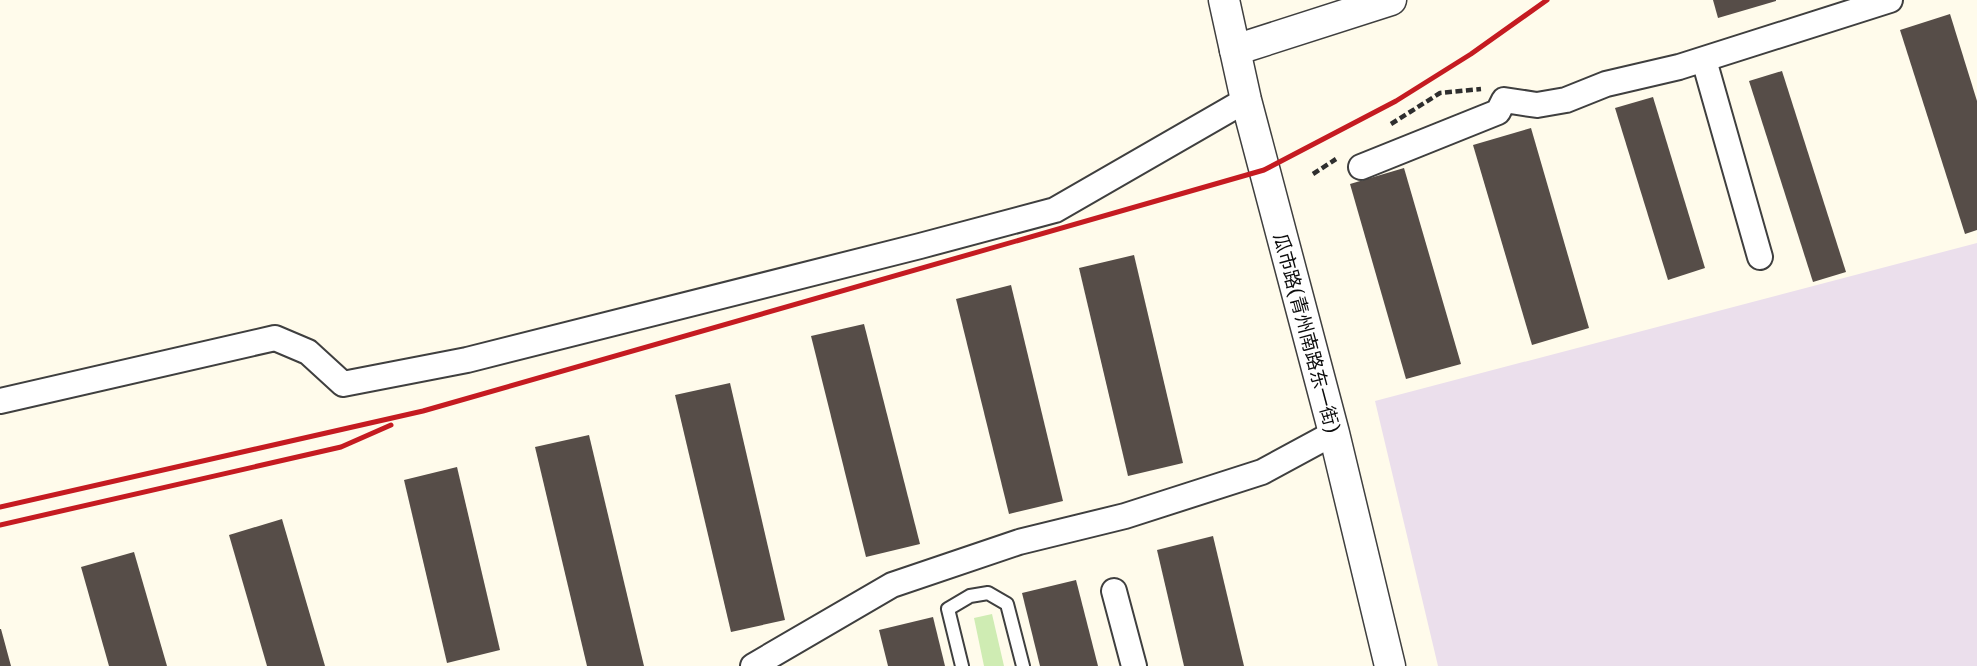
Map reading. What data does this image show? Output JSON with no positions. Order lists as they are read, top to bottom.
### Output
{
  "streets": {
    "street": ["瓜市路(青州南路东一街)"]
  }
}
